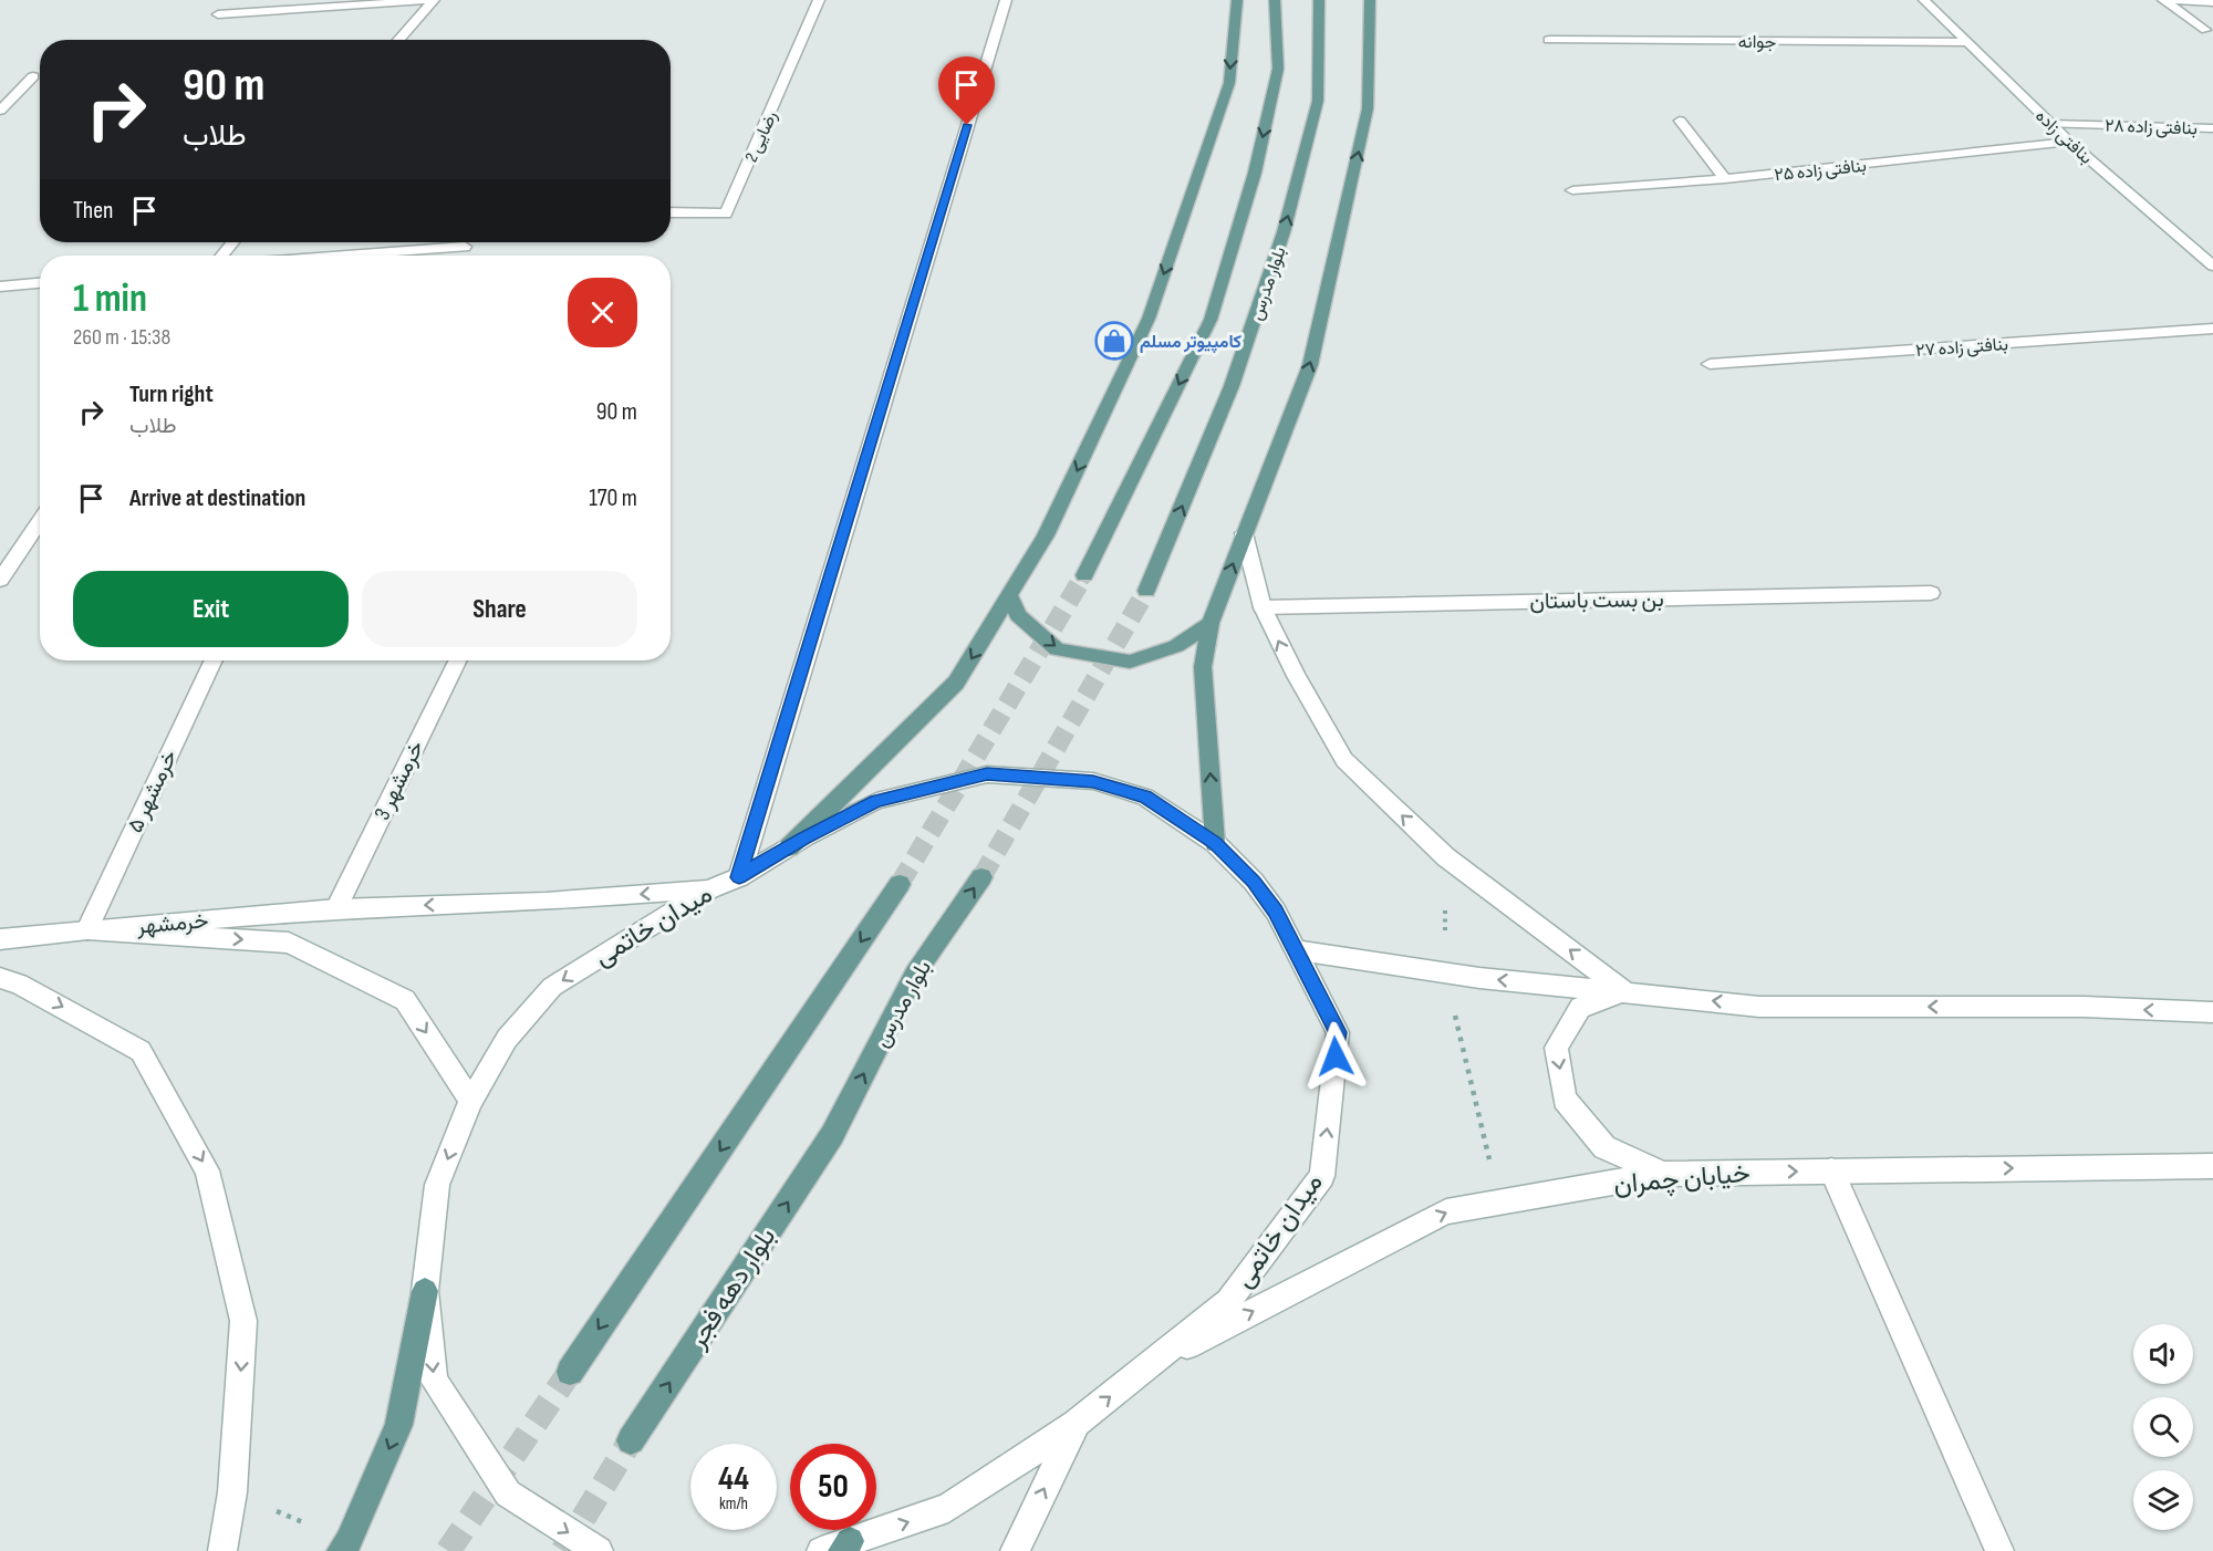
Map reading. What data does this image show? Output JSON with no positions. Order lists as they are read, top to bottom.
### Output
{
  "streets": {
    "main road": ["بلوار مدرس", "بلوار دهه فجر"],
    "street": [
      "جوانه",
      "بنافتی زاده ۲۸",
      "رضایی 2",
      "بنافتی زاده",
      "بنافتی زاده ۲۵",
      "بنافتی زاده ۲۷",
      "بن بست باستان",
      "خرمشهر 3",
      "خرمشهر ۵",
      "خرمشهر",
      "میدان خاتمی",
      "خیابان چمران"
    ]
  },
  "crossings": [
    ["جوانه", "بنافتی زاده"],
    ["بنافتی زاده ۲۸", "بنافتی زاده"],
    ["بنافتی زاده", "بنافتی زاده ۲۵"],
    ["بلوار مدرس", "بلوار دهه فجر"],
    ["خرمشهر 3", "خرمشهر"],
    ["خرمشهر ۵", "خرمشهر"],
    ["خرمشهر", "میدان خاتمی"],
    ["میدان خاتمی", "خیابان چمران"]
  ],
  "places": {
    "shop": ["کامپیوتر مسلم"]
  },
  "page": {
    "turn": ["90 m", "طلاب"],
    "then": "Then",
    "heading": ["1 min", "260 m · 15:38"],
    "list": [
      {
        "name": "Turn right",
        "note": "طلاب",
        "value": "90 m"
      },
      {
        "name": "Arrive at destination",
        "value": "170 m"
      }
    ],
    "buttons": ["Exit", "Share"],
    "speed": "44 km/h",
    "limit": "50"
  }
}
